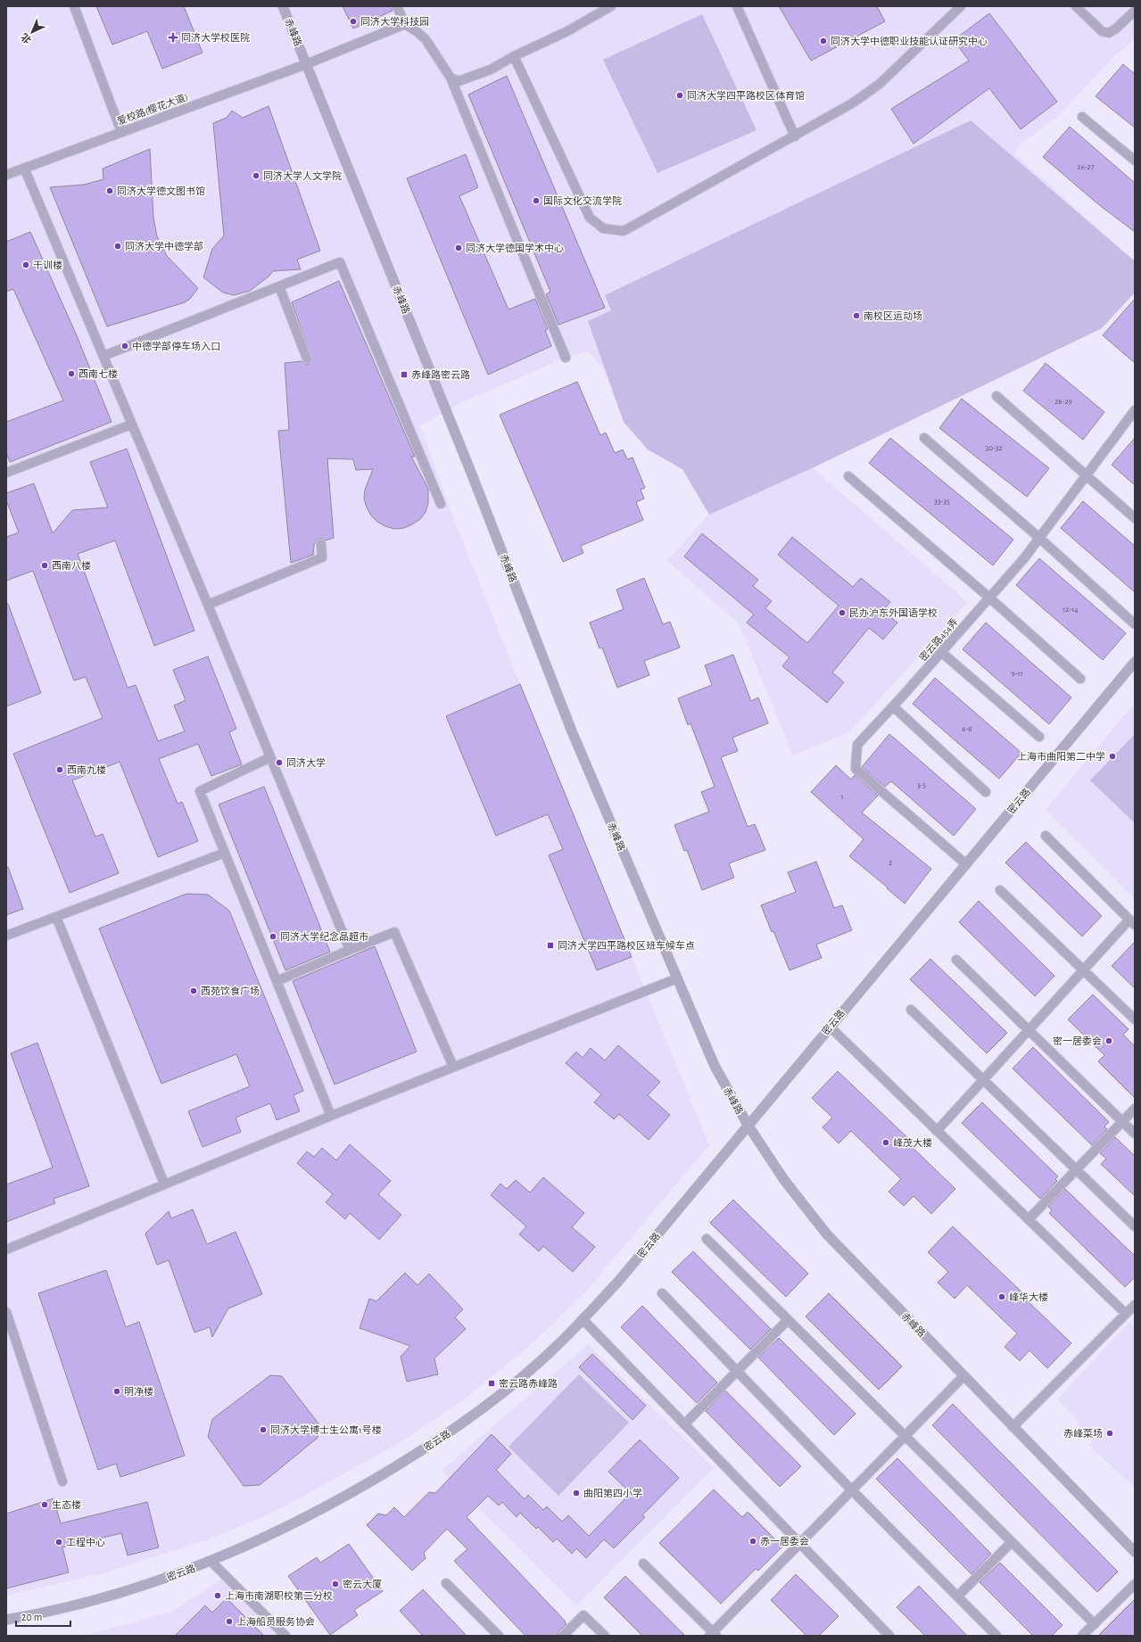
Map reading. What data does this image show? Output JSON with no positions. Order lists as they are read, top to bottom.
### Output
{
  "streets": {
    "street": ["赤峰路", "密云路"],
    "lane": ["爱校路(樱花大道)", "密云路454弄"]
  },
  "crossings": [
    ["赤峰路", "爱校路(樱花大道)"],
    ["赤峰路", "密云路"],
    ["密云路454弄", "密云路"]
  ],
  "places": {
    "other": [
      "同济大学科技园",
      "同济大学中德职业技能认证研究中心",
      "同济大学四平路校区体育馆",
      "同济大学人文学院",
      "同济大学德文图书馆",
      "国际文化交流学院",
      "同济大学中德学部",
      "同济大学德国学术中心",
      "干训楼",
      "南校区运动场",
      "中德学部停车场入口",
      "西南七楼",
      "西南八楼",
      "民办沪东外国语学校",
      "上海市曲阳第二中学",
      "同济大学",
      "西南九楼",
      "同济大学纪念品超市",
      "西苑饮食广场",
      "密一居委会",
      "峰茂大楼",
      "峰华大楼",
      "明净楼",
      "同济大学博士生公寓1号楼",
      "赤峰菜场",
      "曲阳第四小学",
      "生态楼",
      "赤一居委会",
      "工程中心",
      "密云大厦",
      "上海市南湖职校第二分校",
      "上海船员服务协会"
    ],
    "health": ["同济大学校医院"],
    "transit": ["赤峰路密云路", "同济大学四平路校区班车候车点", "密云路赤峰路"]
  },
  "house_numbers": [
    "26-27",
    "28-29",
    "30-32",
    "33-35",
    "12-14",
    "9-11",
    "6-8",
    "3-5",
    "1",
    "2"
  ],
  "scale_bar": "20 m",
  "north": "bottom left"
}
